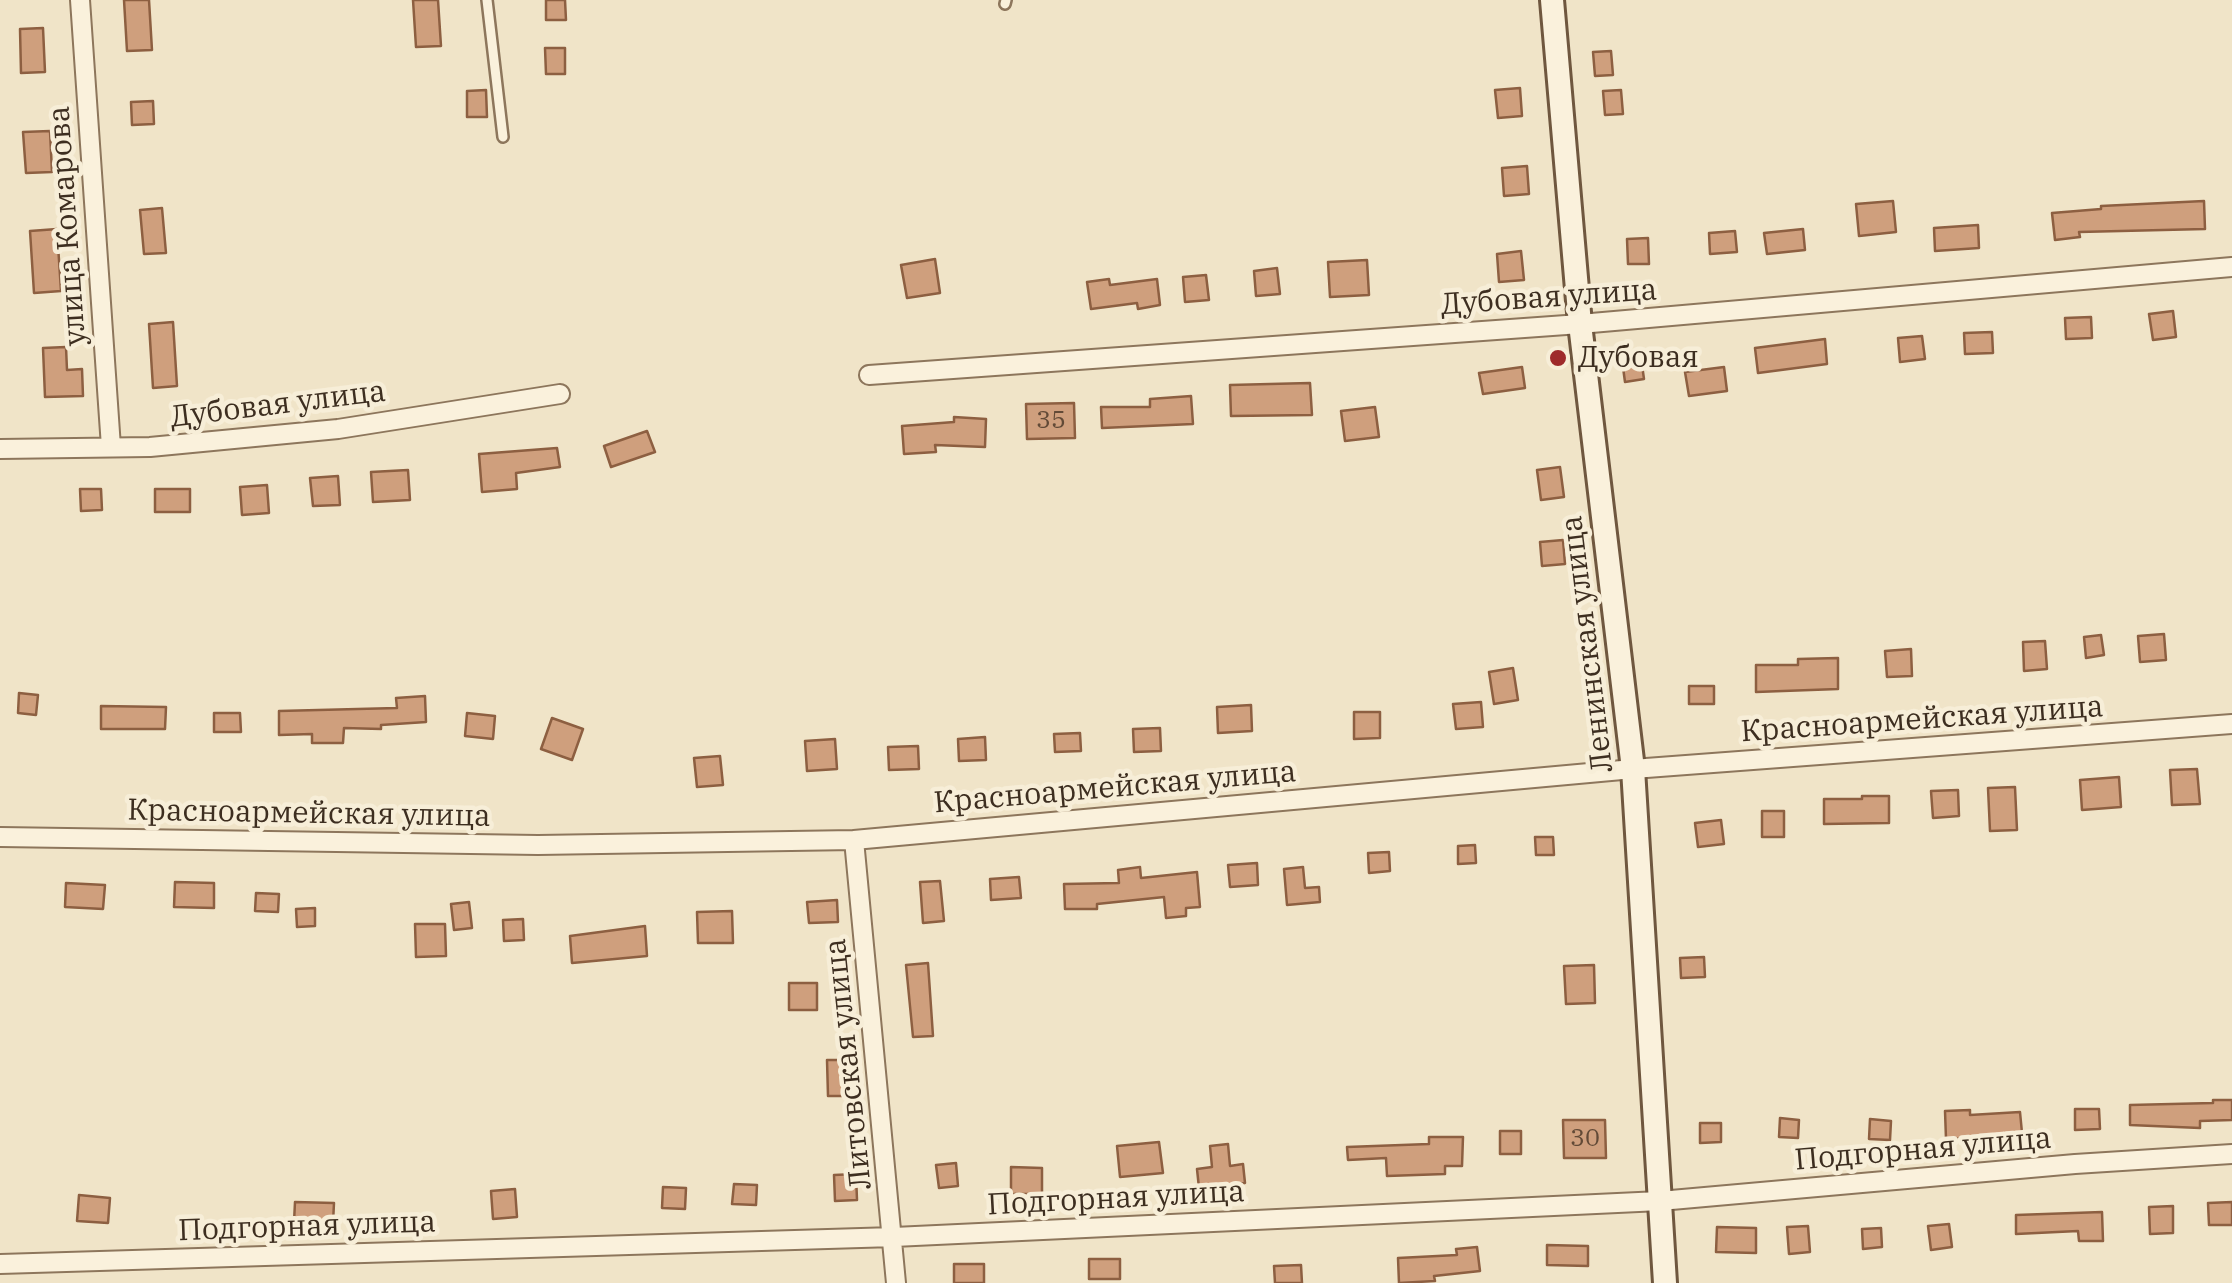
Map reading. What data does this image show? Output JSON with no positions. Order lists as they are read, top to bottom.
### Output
{
  "streets": {
    "main road": ["Ленинская улица"],
    "street": [
      "улица Комарова",
      "Дубовая улица",
      "Красноармейская улица",
      "Литовская улица",
      "Подгорная улица"
    ]
  },
  "crossings": [
    ["улица Комарова", "Дубовая улица"],
    ["Дубовая улица", "Ленинская улица"],
    ["Ленинская улица", "Красноармейская улица"],
    ["Ленинская улица", "Подгорная улица"],
    ["Красноармейская улица", "Литовская улица"],
    ["Литовская улица", "Подгорная улица"]
  ],
  "places": ["Дубовая"],
  "house_numbers": ["35", "30"]
}
